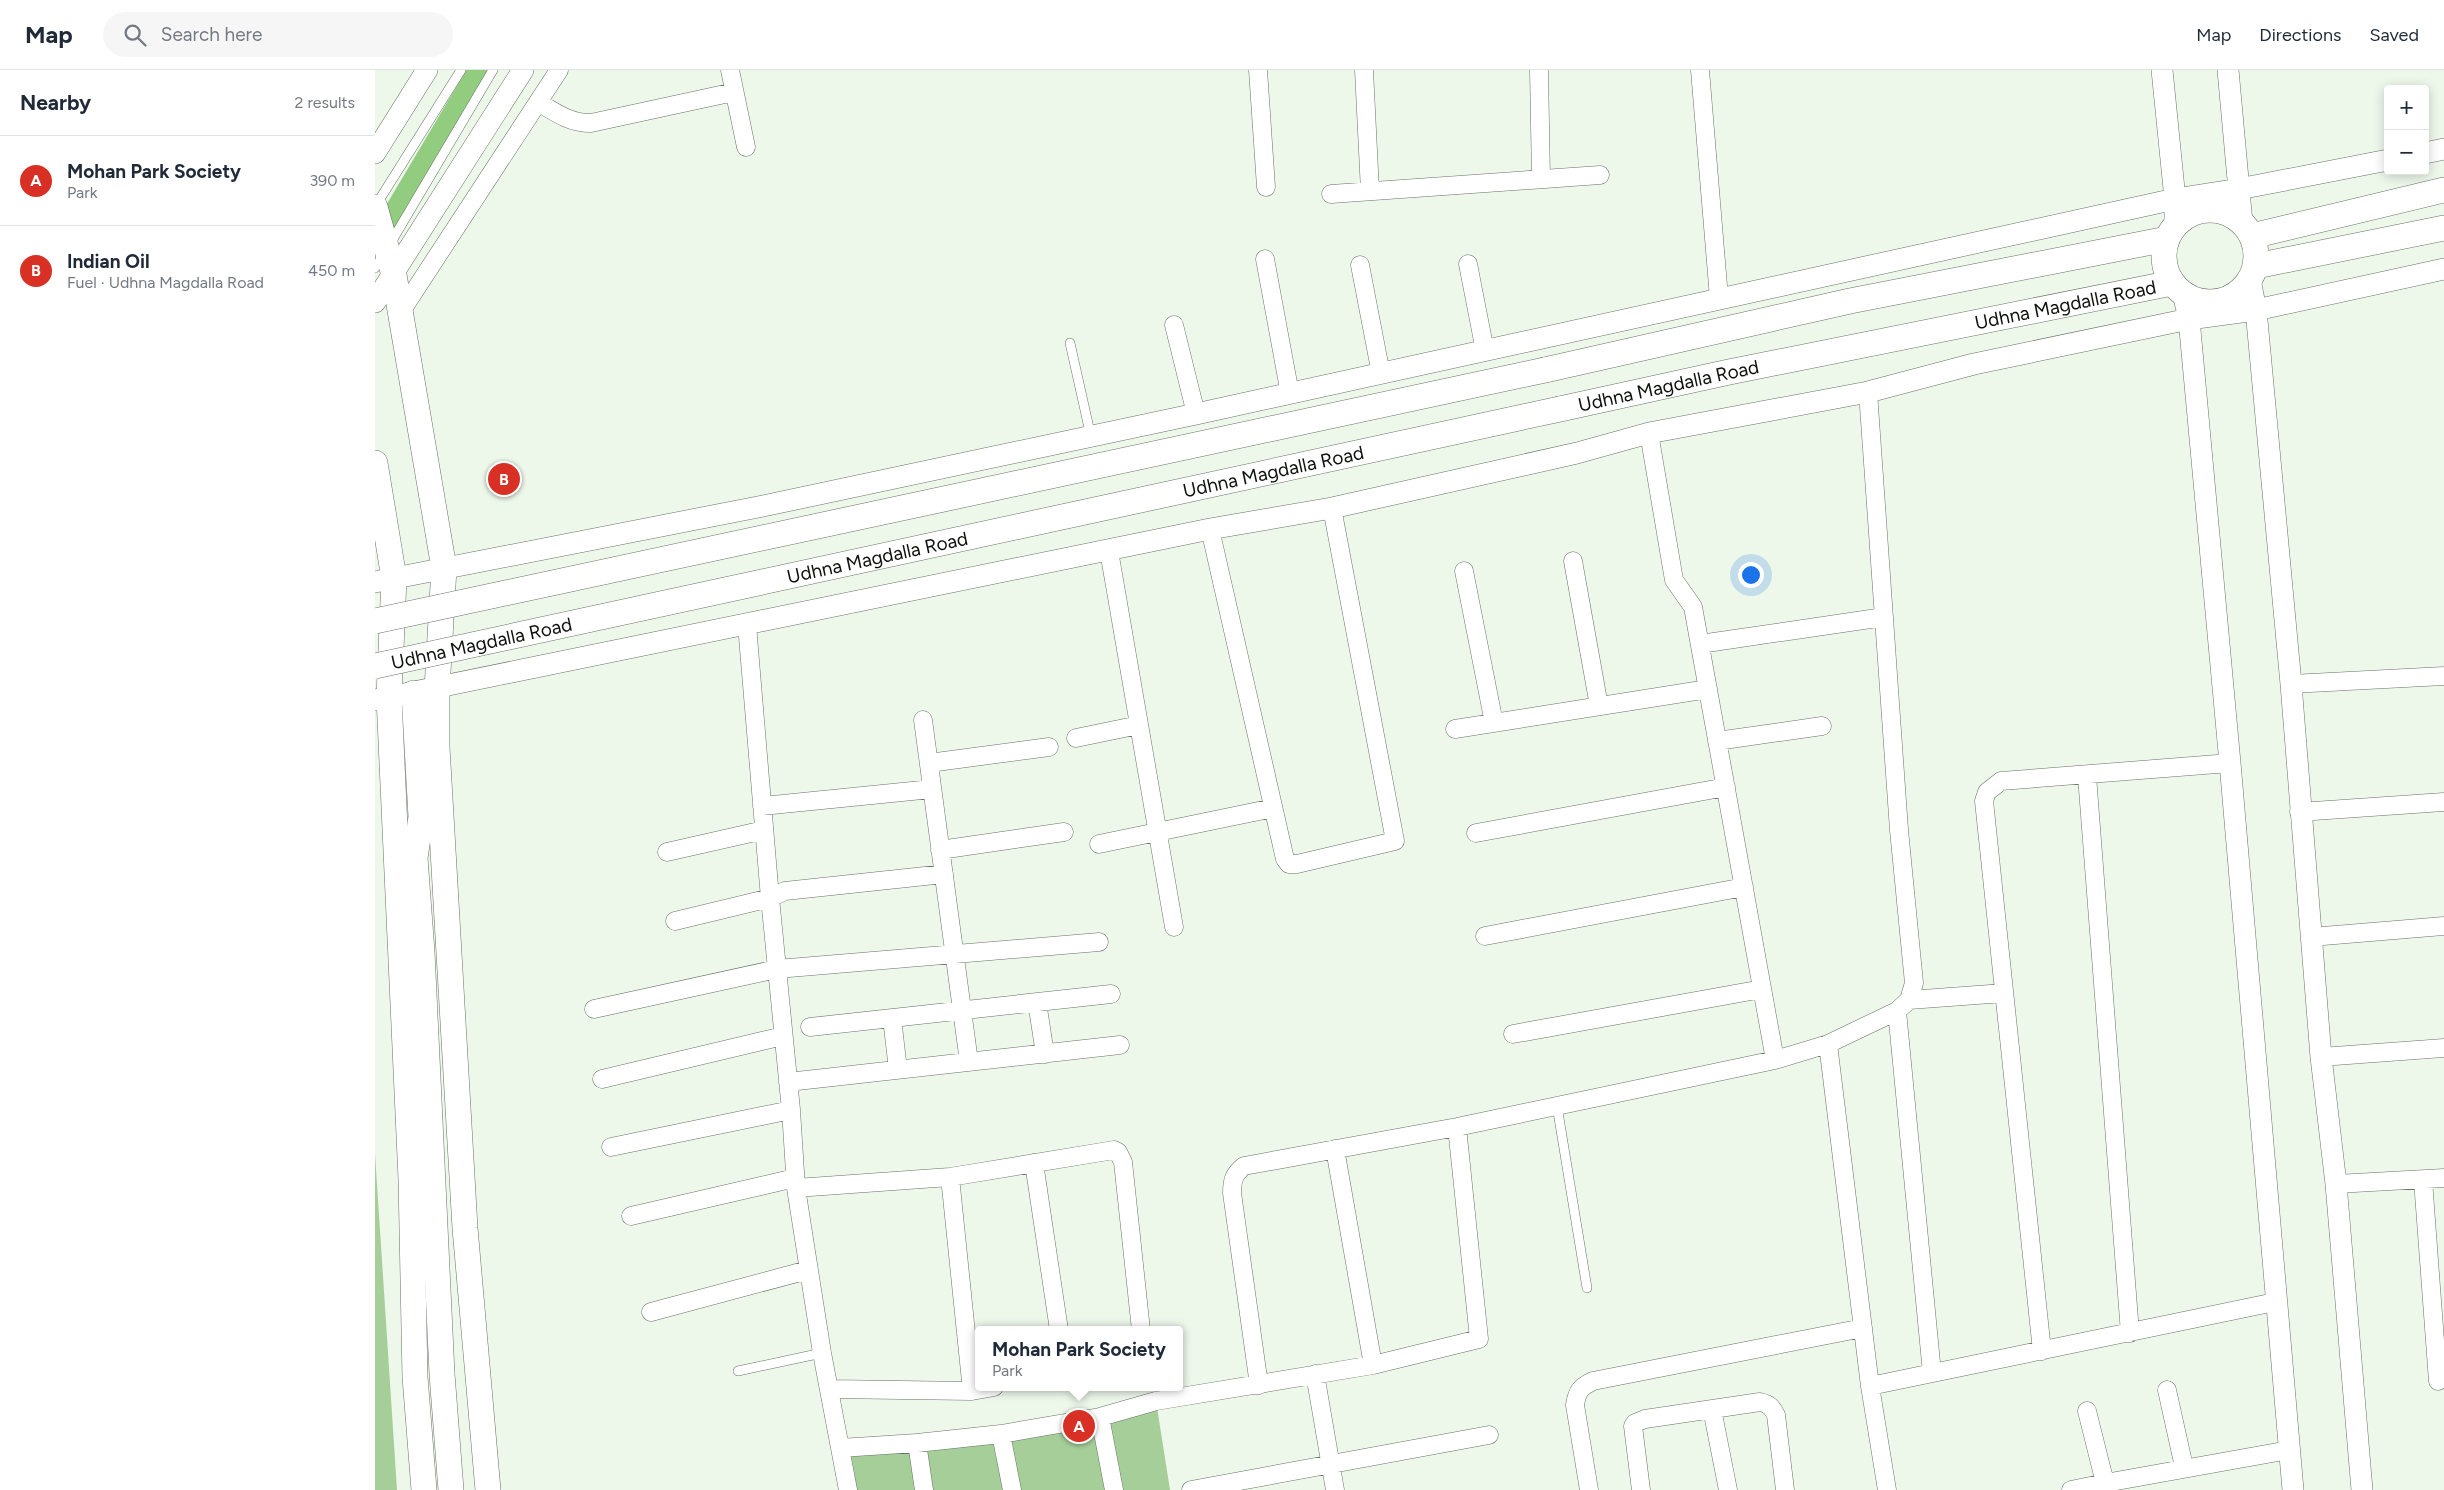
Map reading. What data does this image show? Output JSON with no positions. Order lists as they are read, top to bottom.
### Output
{
  "streets": {
    "main road": ["Udhna Magdalla Road"]
  },
  "page": {
    "header": "Map",
    "search": "Search here",
    "nav": ["Map", "Directions", "Saved"],
    "heading": ["Nearby", "2 results"],
    "map_buttons": ["+", "−"],
    "list": [
      {
        "mark": "A",
        "name": "Mohan Park Society",
        "note": "Park",
        "value": "390 m"
      },
      {
        "mark": "B",
        "name": "Indian Oil",
        "note": "Fuel · Udhna Magdalla Road",
        "value": "450 m"
      }
    ],
    "pins": ["B", "A"],
    "popup": ["Mohan Park Society", "Park"]
  }
}
